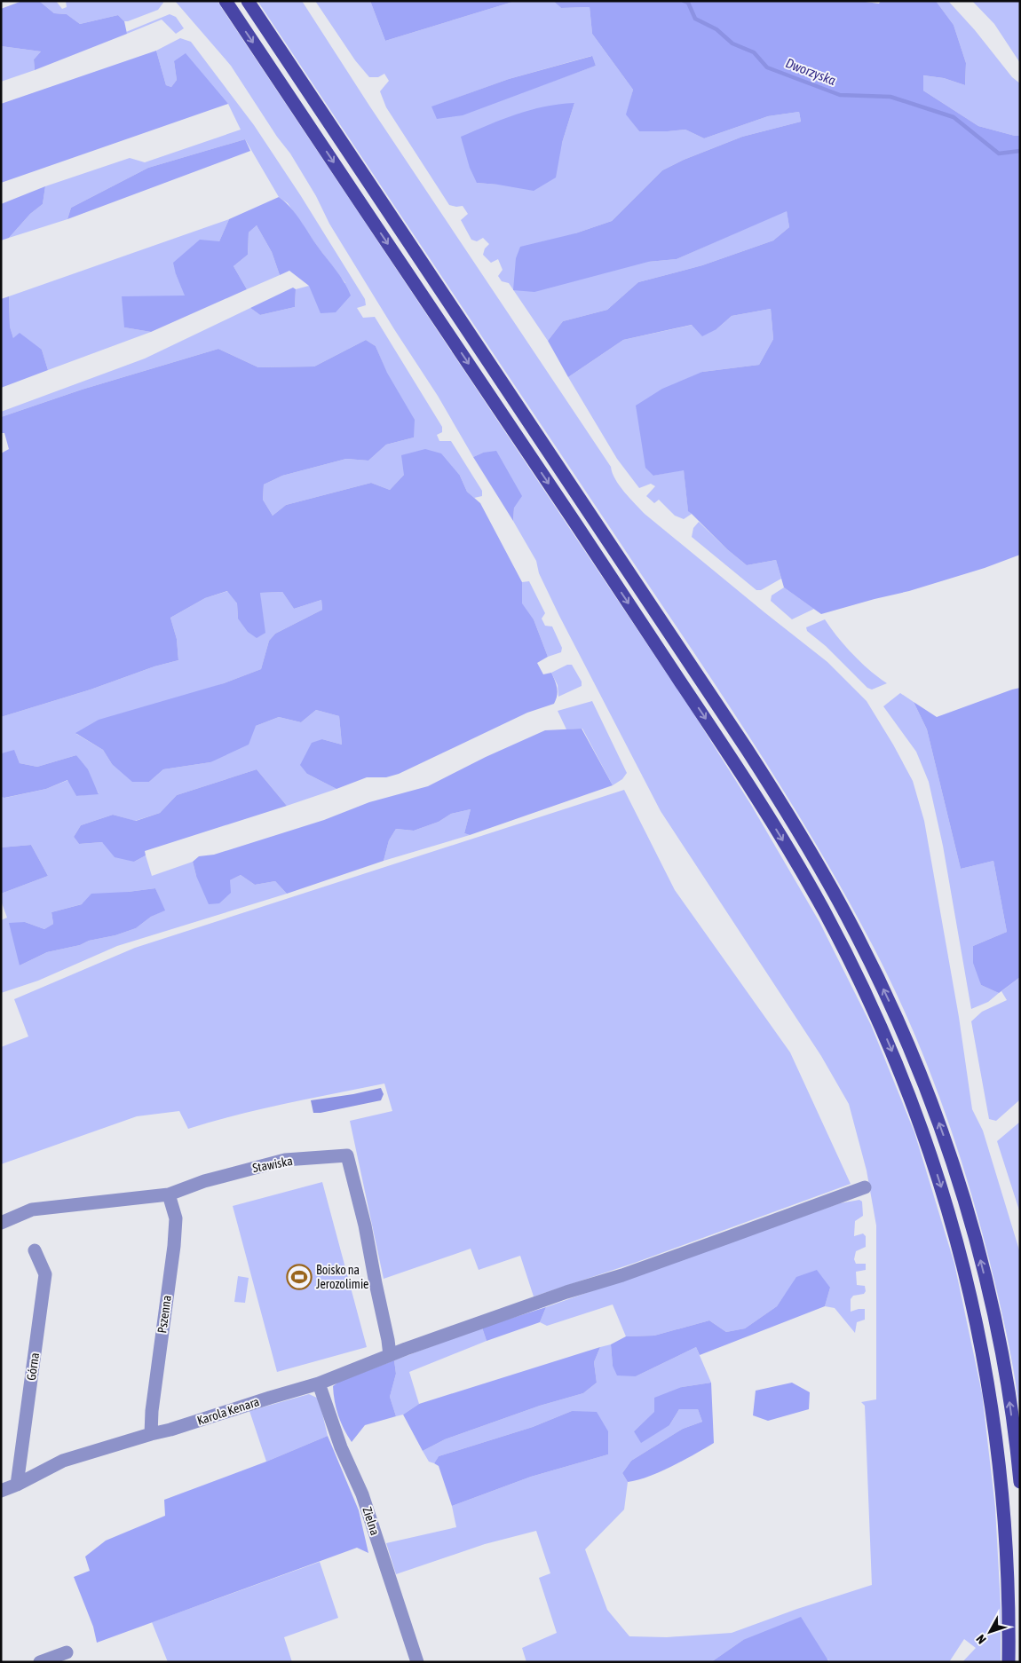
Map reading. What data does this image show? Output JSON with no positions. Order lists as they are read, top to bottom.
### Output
{
  "streets": {
    "street": [
      "Stawiska",
      "Pszenna",
      "Górna",
      "Karola Kenara",
      "Zielna"
    ]
  },
  "crossings": [
    ["Stawiska", "Pszenna"],
    ["Stawiska", "Karola Kenara"],
    ["Pszenna", "Karola Kenara"],
    ["Górna", "Karola Kenara"],
    ["Karola Kenara", "Zielna"]
  ],
  "water": ["Dworzyska"],
  "places": {
    "sports": ["Boisko na Jerozolimie"]
  },
  "north": "bottom left"
}
